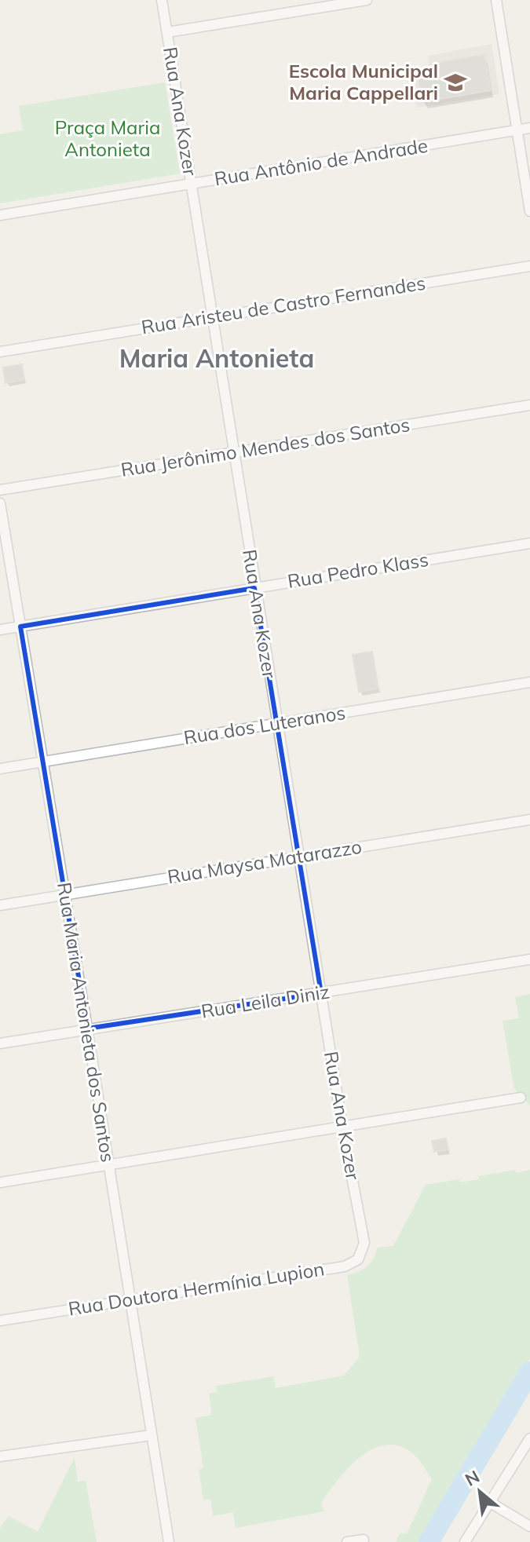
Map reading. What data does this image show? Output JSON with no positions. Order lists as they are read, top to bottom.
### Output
{
  "streets": {
    "street": [
      "Rua Ana Kozer",
      "Rua Antônio de Andrade",
      "Rua Aristeu de Castro Fernandes",
      "Rua Jerônimo Mendes dos Santos",
      "Rua Pedro Klass",
      "Rua dos Luteranos",
      "Rua Maysa Matarazzo",
      "Rua Leila Diniz",
      "Rua Maria Antonieta dos Santos",
      "Rua Doutora Hermínia Lupion"
    ]
  },
  "crossings": [
    ["Rua Ana Kozer", "Rua Antônio de Andrade"],
    ["Rua Ana Kozer", "Rua Aristeu de Castro Fernandes"],
    ["Rua Ana Kozer", "Rua Jerônimo Mendes dos Santos"],
    ["Rua Ana Kozer", "Rua Pedro Klass"],
    ["Rua Ana Kozer", "Rua dos Luteranos"],
    ["Rua Ana Kozer", "Rua Maysa Matarazzo"],
    ["Rua Ana Kozer", "Rua Leila Diniz"],
    ["Rua Ana Kozer", "Rua Doutora Hermínia Lupion"],
    ["Rua Pedro Klass", "Rua Maria Antonieta dos Santos"],
    ["Rua dos Luteranos", "Rua Maria Antonieta dos Santos"],
    ["Rua Maysa Matarazzo", "Rua Maria Antonieta dos Santos"],
    ["Rua Leila Diniz", "Rua Maria Antonieta dos Santos"],
    ["Rua Maria Antonieta dos Santos", "Rua Doutora Hermínia Lupion"]
  ],
  "districts": ["Maria Antonieta"],
  "parks": ["Praça Maria Antonieta"],
  "places": {
    "school or university": ["Escola Municipal Maria Cappellari"]
  },
  "north": "top left"
}
